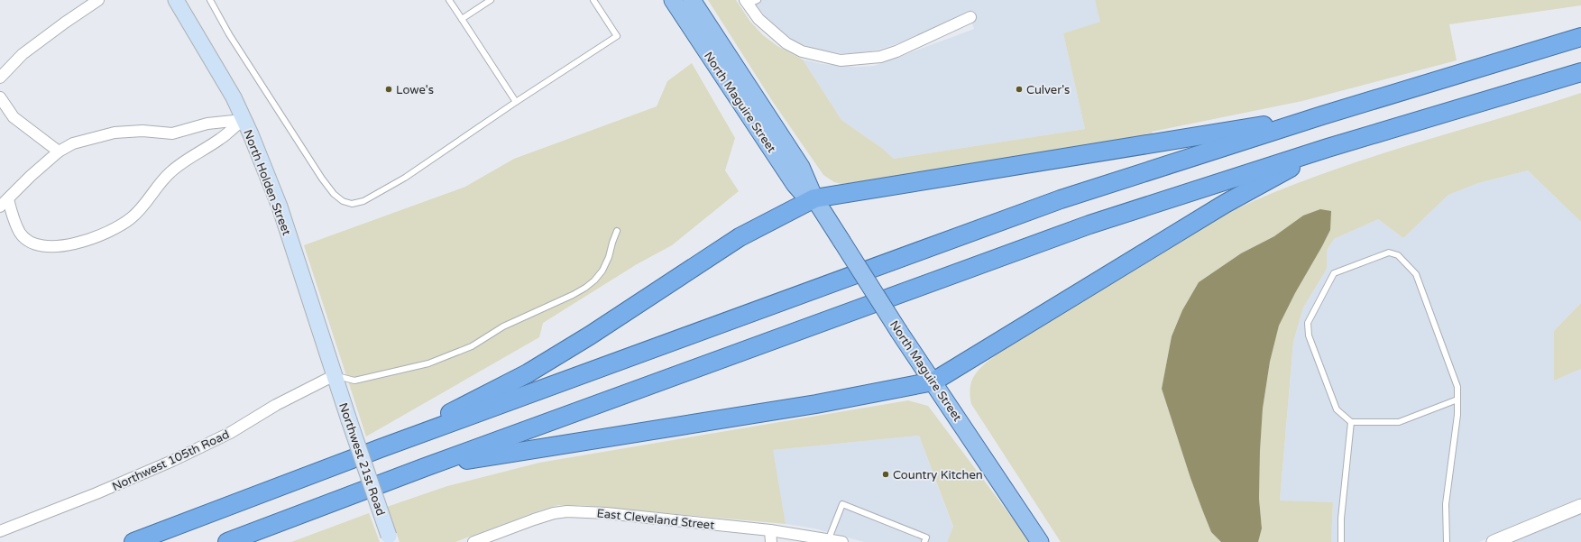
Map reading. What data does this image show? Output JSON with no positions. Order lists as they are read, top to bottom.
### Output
{
  "streets": {
    "main road": ["North Maguire Street", "North Holden Street", "Northwest 21st Road"],
    "street": ["Northwest 105th Road", "East Cleveland Street"]
  },
  "crossings": [
    ["North Holden Street", "Northwest 21st Road"],
    ["North Holden Street", "Northwest 105th Road"],
    ["Northwest 21st Road", "Northwest 105th Road"]
  ],
  "places": ["Lowe's", "Culver's", "Country Kitchen"]
}
